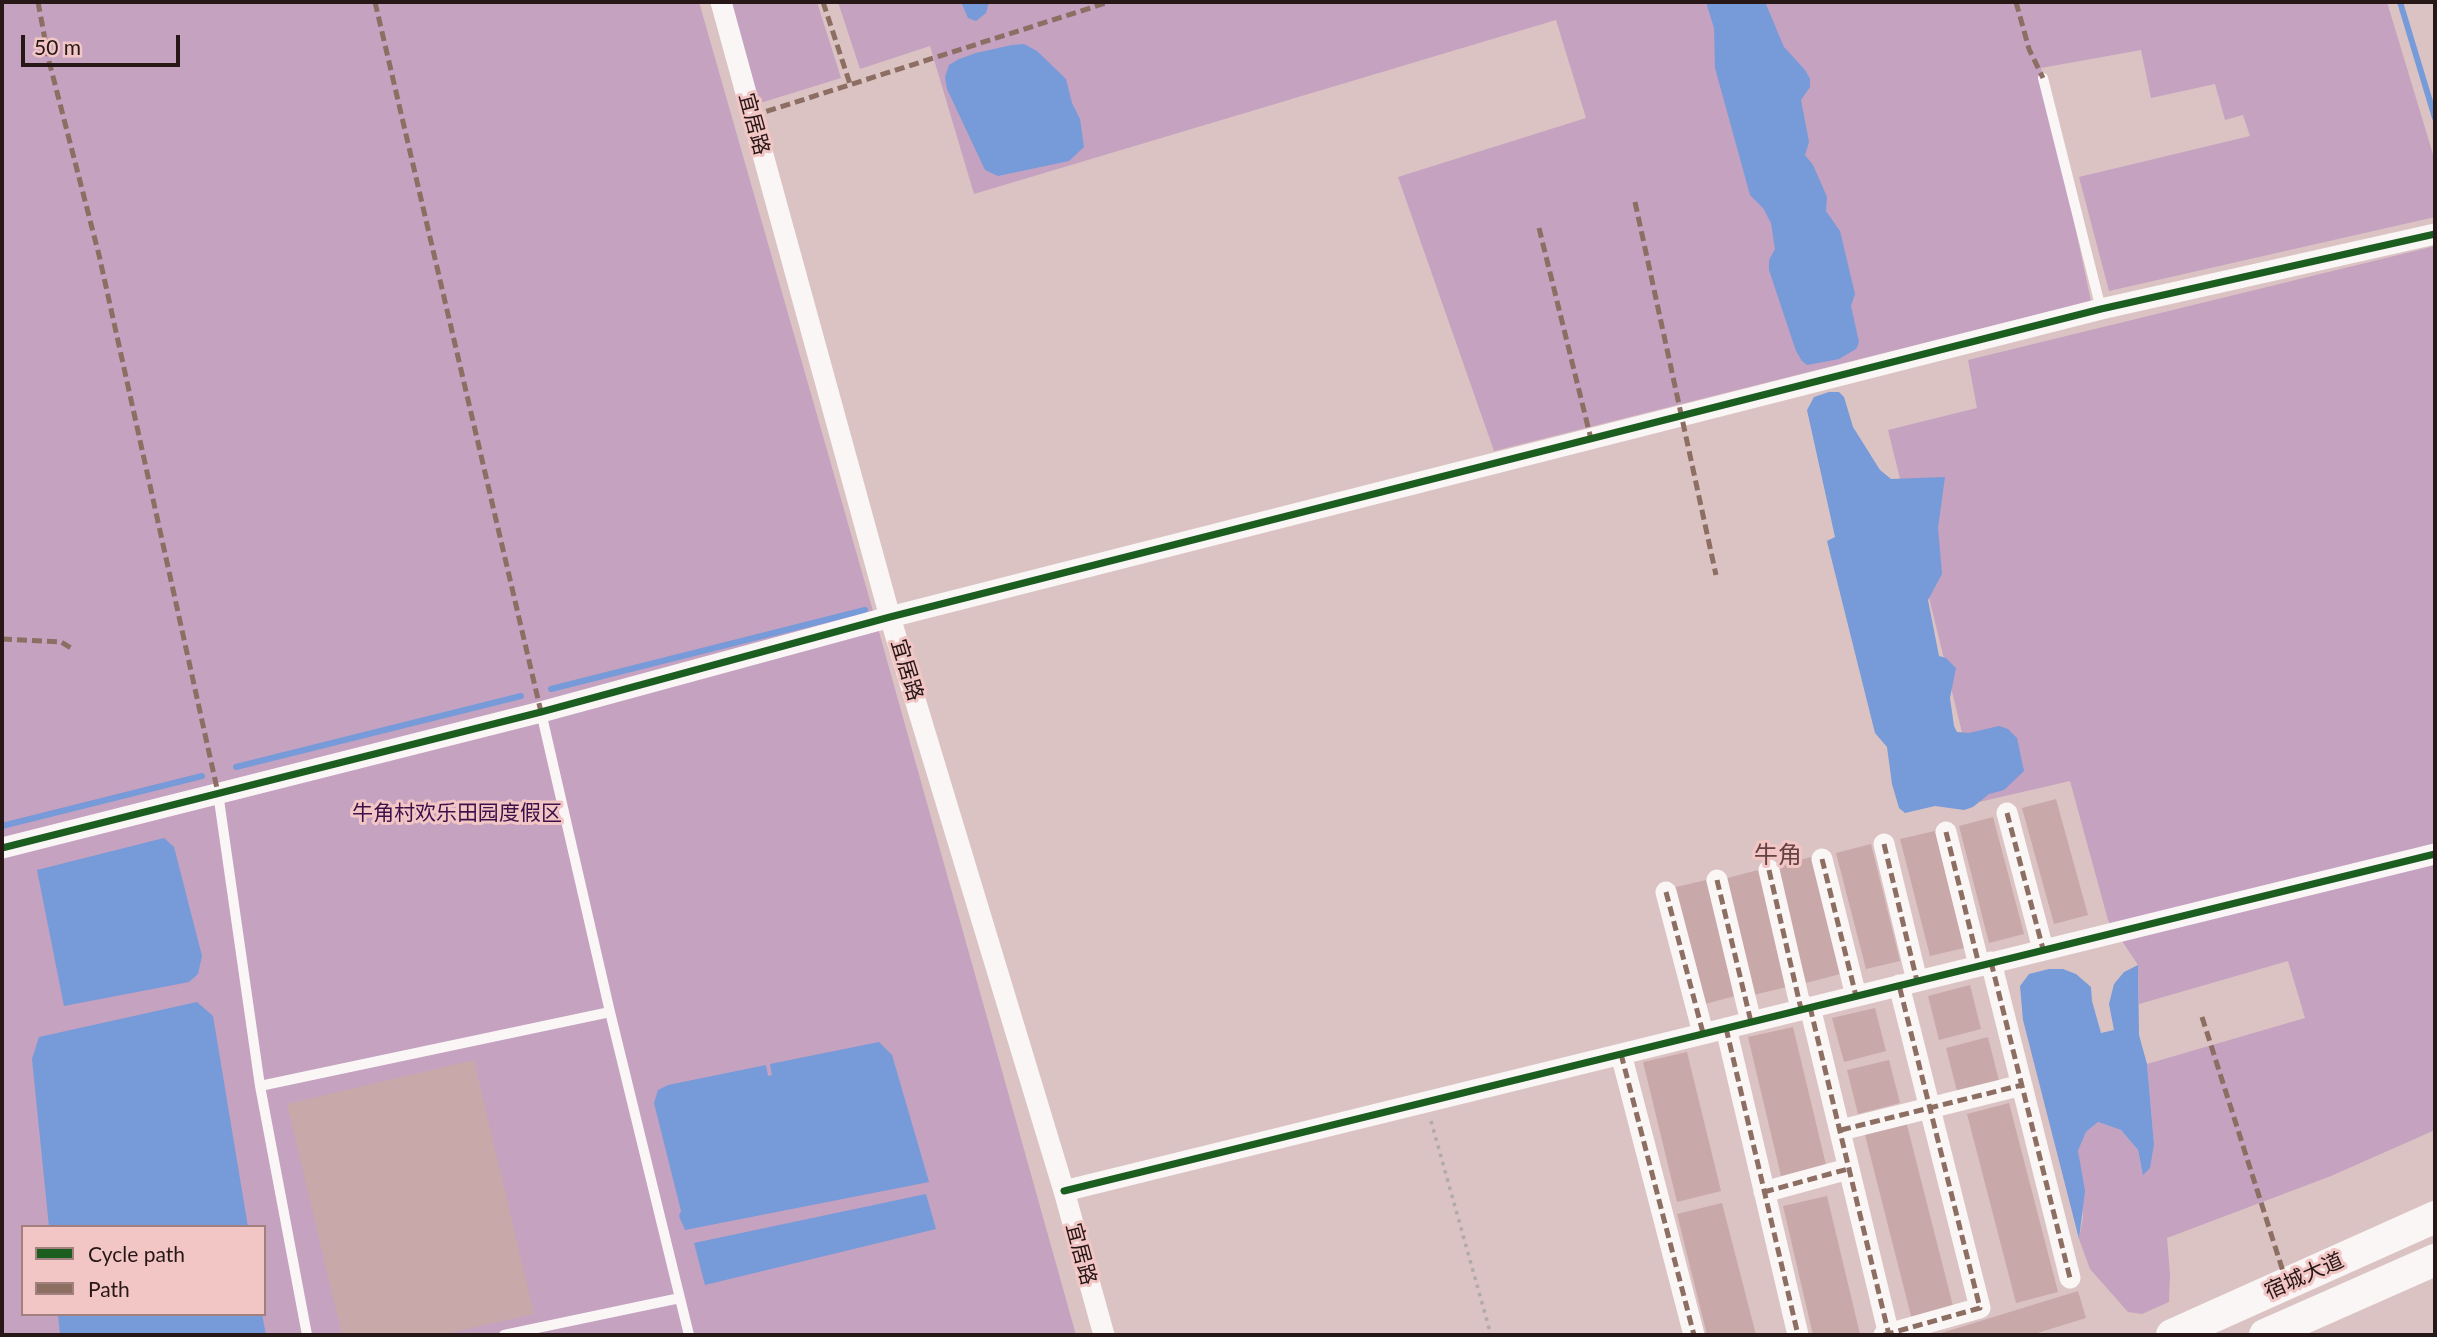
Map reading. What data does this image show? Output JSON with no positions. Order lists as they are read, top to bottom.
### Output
{
  "streets": {
    "main road": ["宿城大道"],
    "street": ["宜居路"]
  },
  "districts": ["牛角"],
  "parks": ["牛角村欢乐田园度假区"],
  "legend": ["Cycle path", "Path"],
  "scale_bar": "50 m"
}
